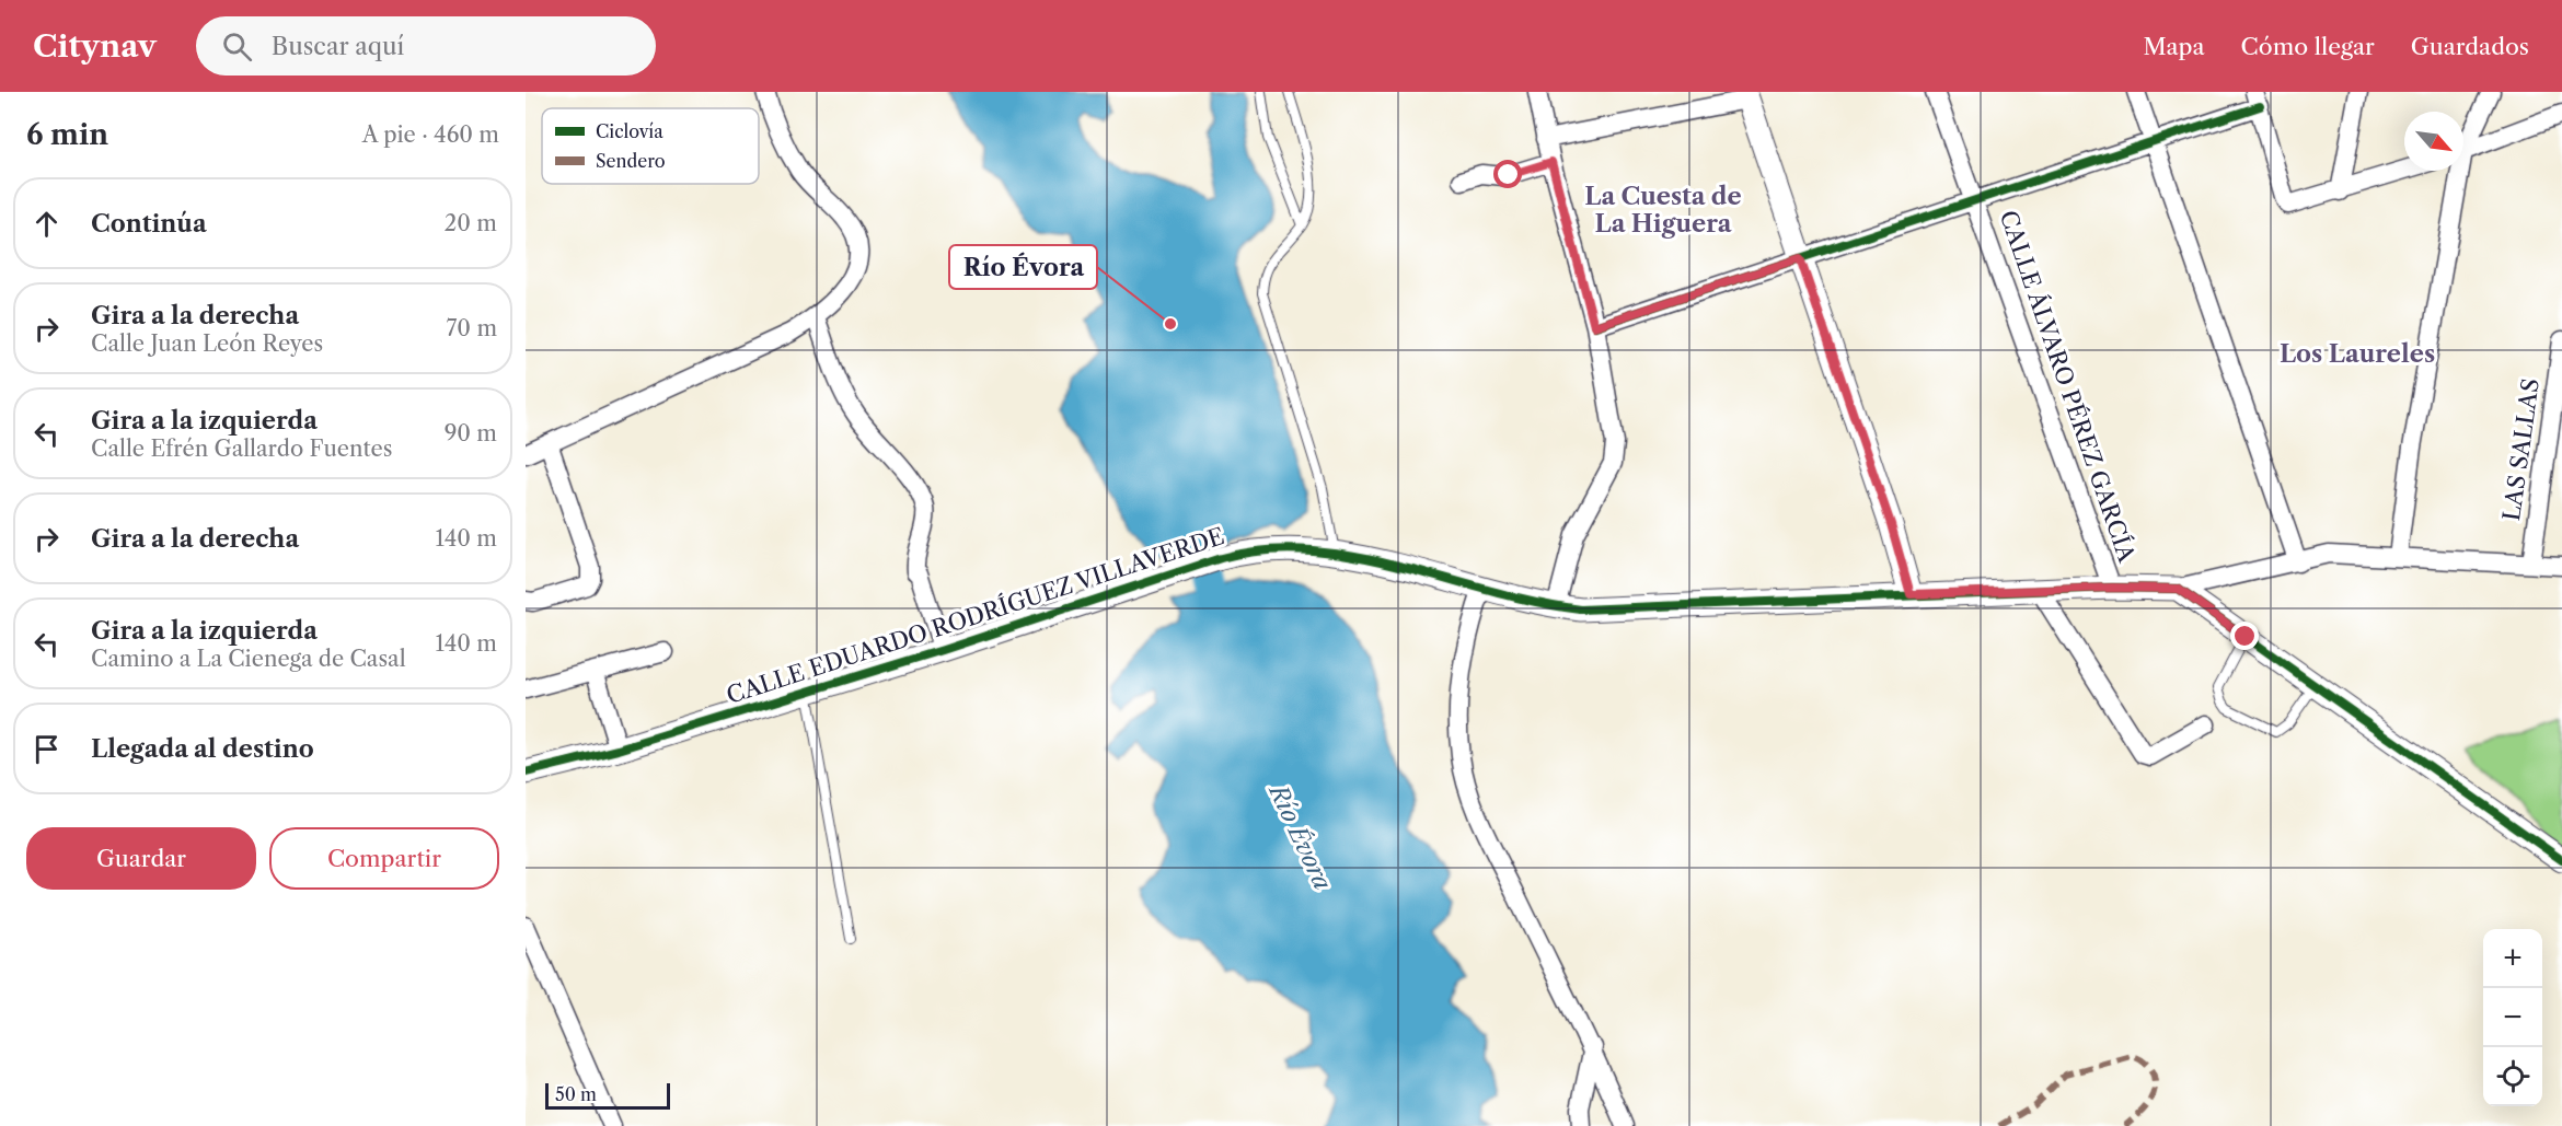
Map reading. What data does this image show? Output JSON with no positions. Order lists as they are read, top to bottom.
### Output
{
  "streets": {
    "street": ["CALLE ÁLVARO PÉREZ GARCÍA", "LAS SALLAS", "CALLE EDUARDO RODRÍGUEZ VILLAVERDE"]
  },
  "crossings": [
    ["CALLE ÁLVARO PÉREZ GARCÍA", "CALLE EDUARDO RODRÍGUEZ VILLAVERDE"]
  ],
  "districts": ["La Cuesta de La Higuera", "Los Laureles"],
  "water": ["Río Évora"],
  "places": ["Río Évora"],
  "legend": ["Ciclovía", "Sendero"],
  "scale_bar": "50 m",
  "north": "bottom right",
  "page": {
    "header": "Citynav",
    "search": "Buscar aquí",
    "nav": ["Mapa", "Cómo llegar", "Guardados"],
    "heading": ["6 min", "A pie · 460 m"],
    "list": [
      ["Continúa", "20 m"],
      ["Gira a la derecha", "Calle Juan León Reyes", "70 m"],
      ["Gira a la izquierda", "Calle Efrén Gallardo Fuentes", "90 m"],
      ["Gira a la derecha", "140 m"],
      ["Gira a la izquierda", "Camino a La Cienega de Casal", "140 m"],
      "Llegada al destino"
    ],
    "buttons": ["Guardar", "Compartir"],
    "map_buttons": ["+", "−"],
    "scale": "50 m"
  }
}
